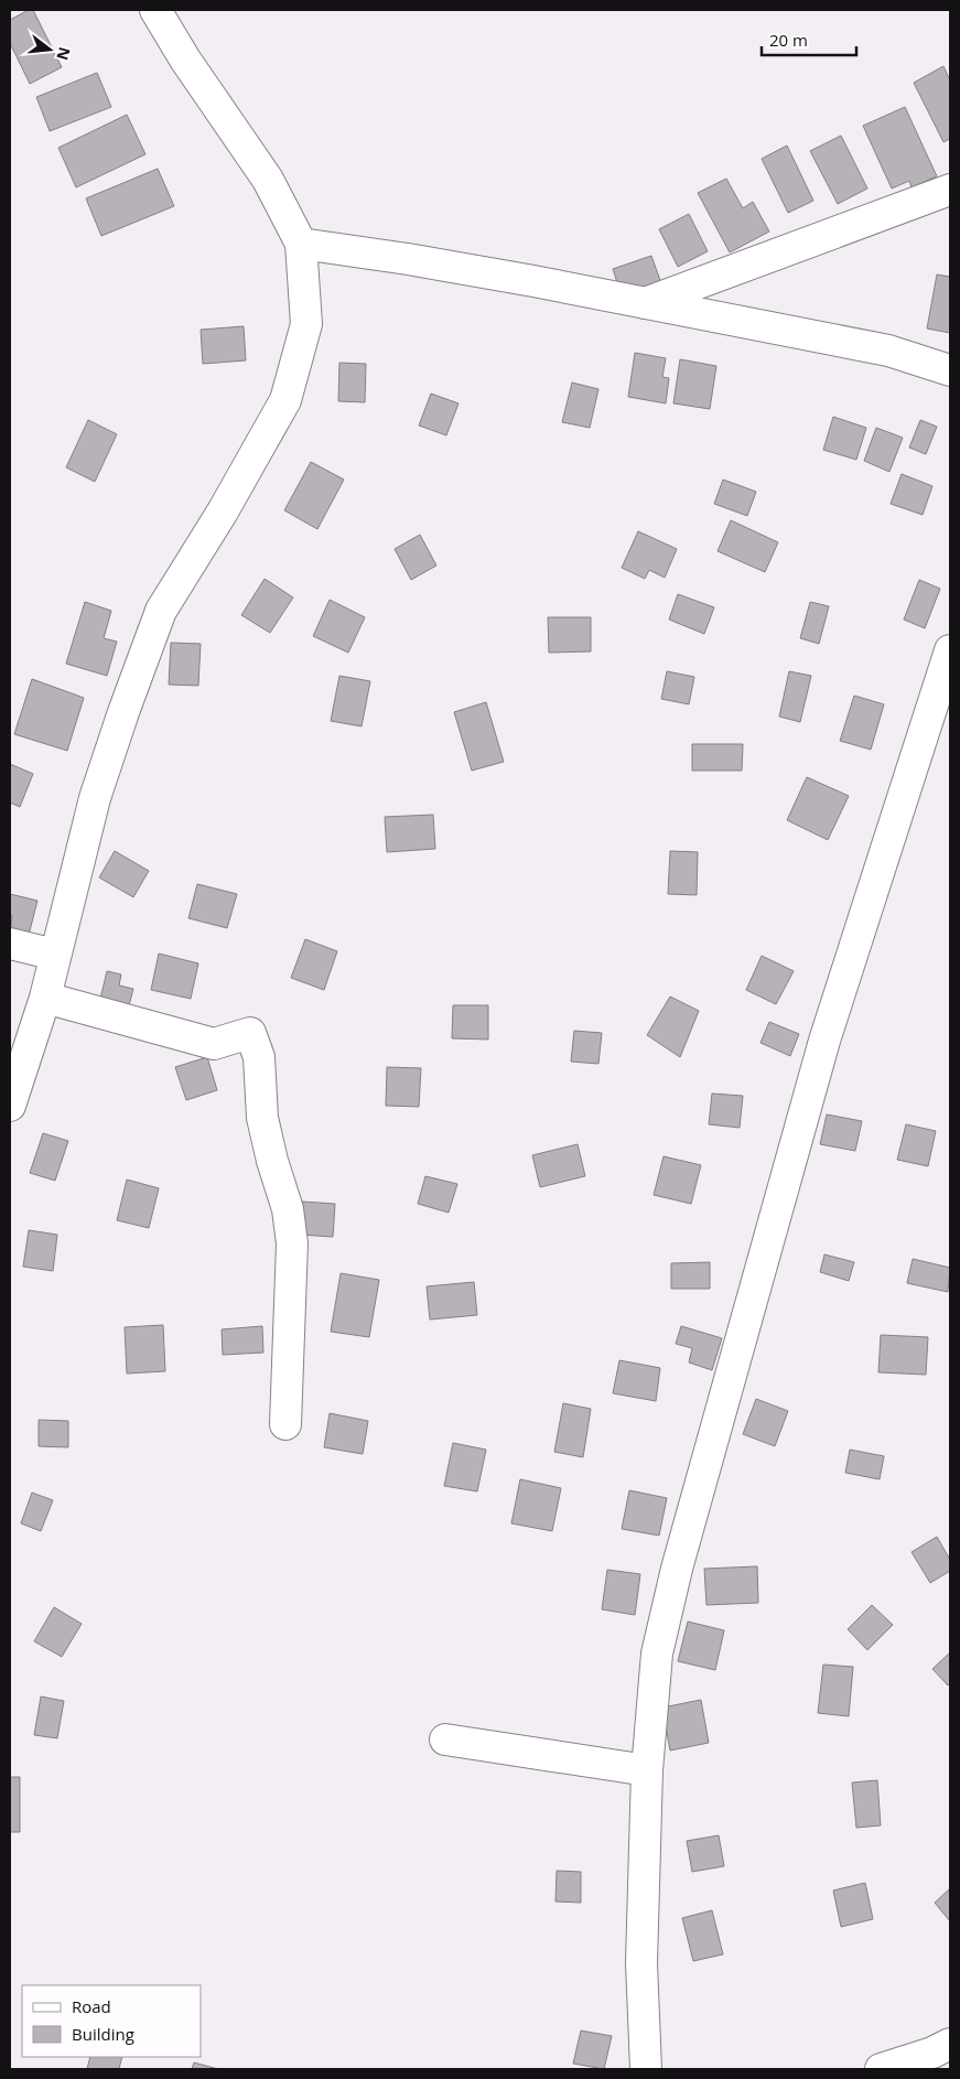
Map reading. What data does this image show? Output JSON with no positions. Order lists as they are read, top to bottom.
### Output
{
  "legend": ["Road", "Building"],
  "scale_bar": "20 m",
  "north": "right"
}
